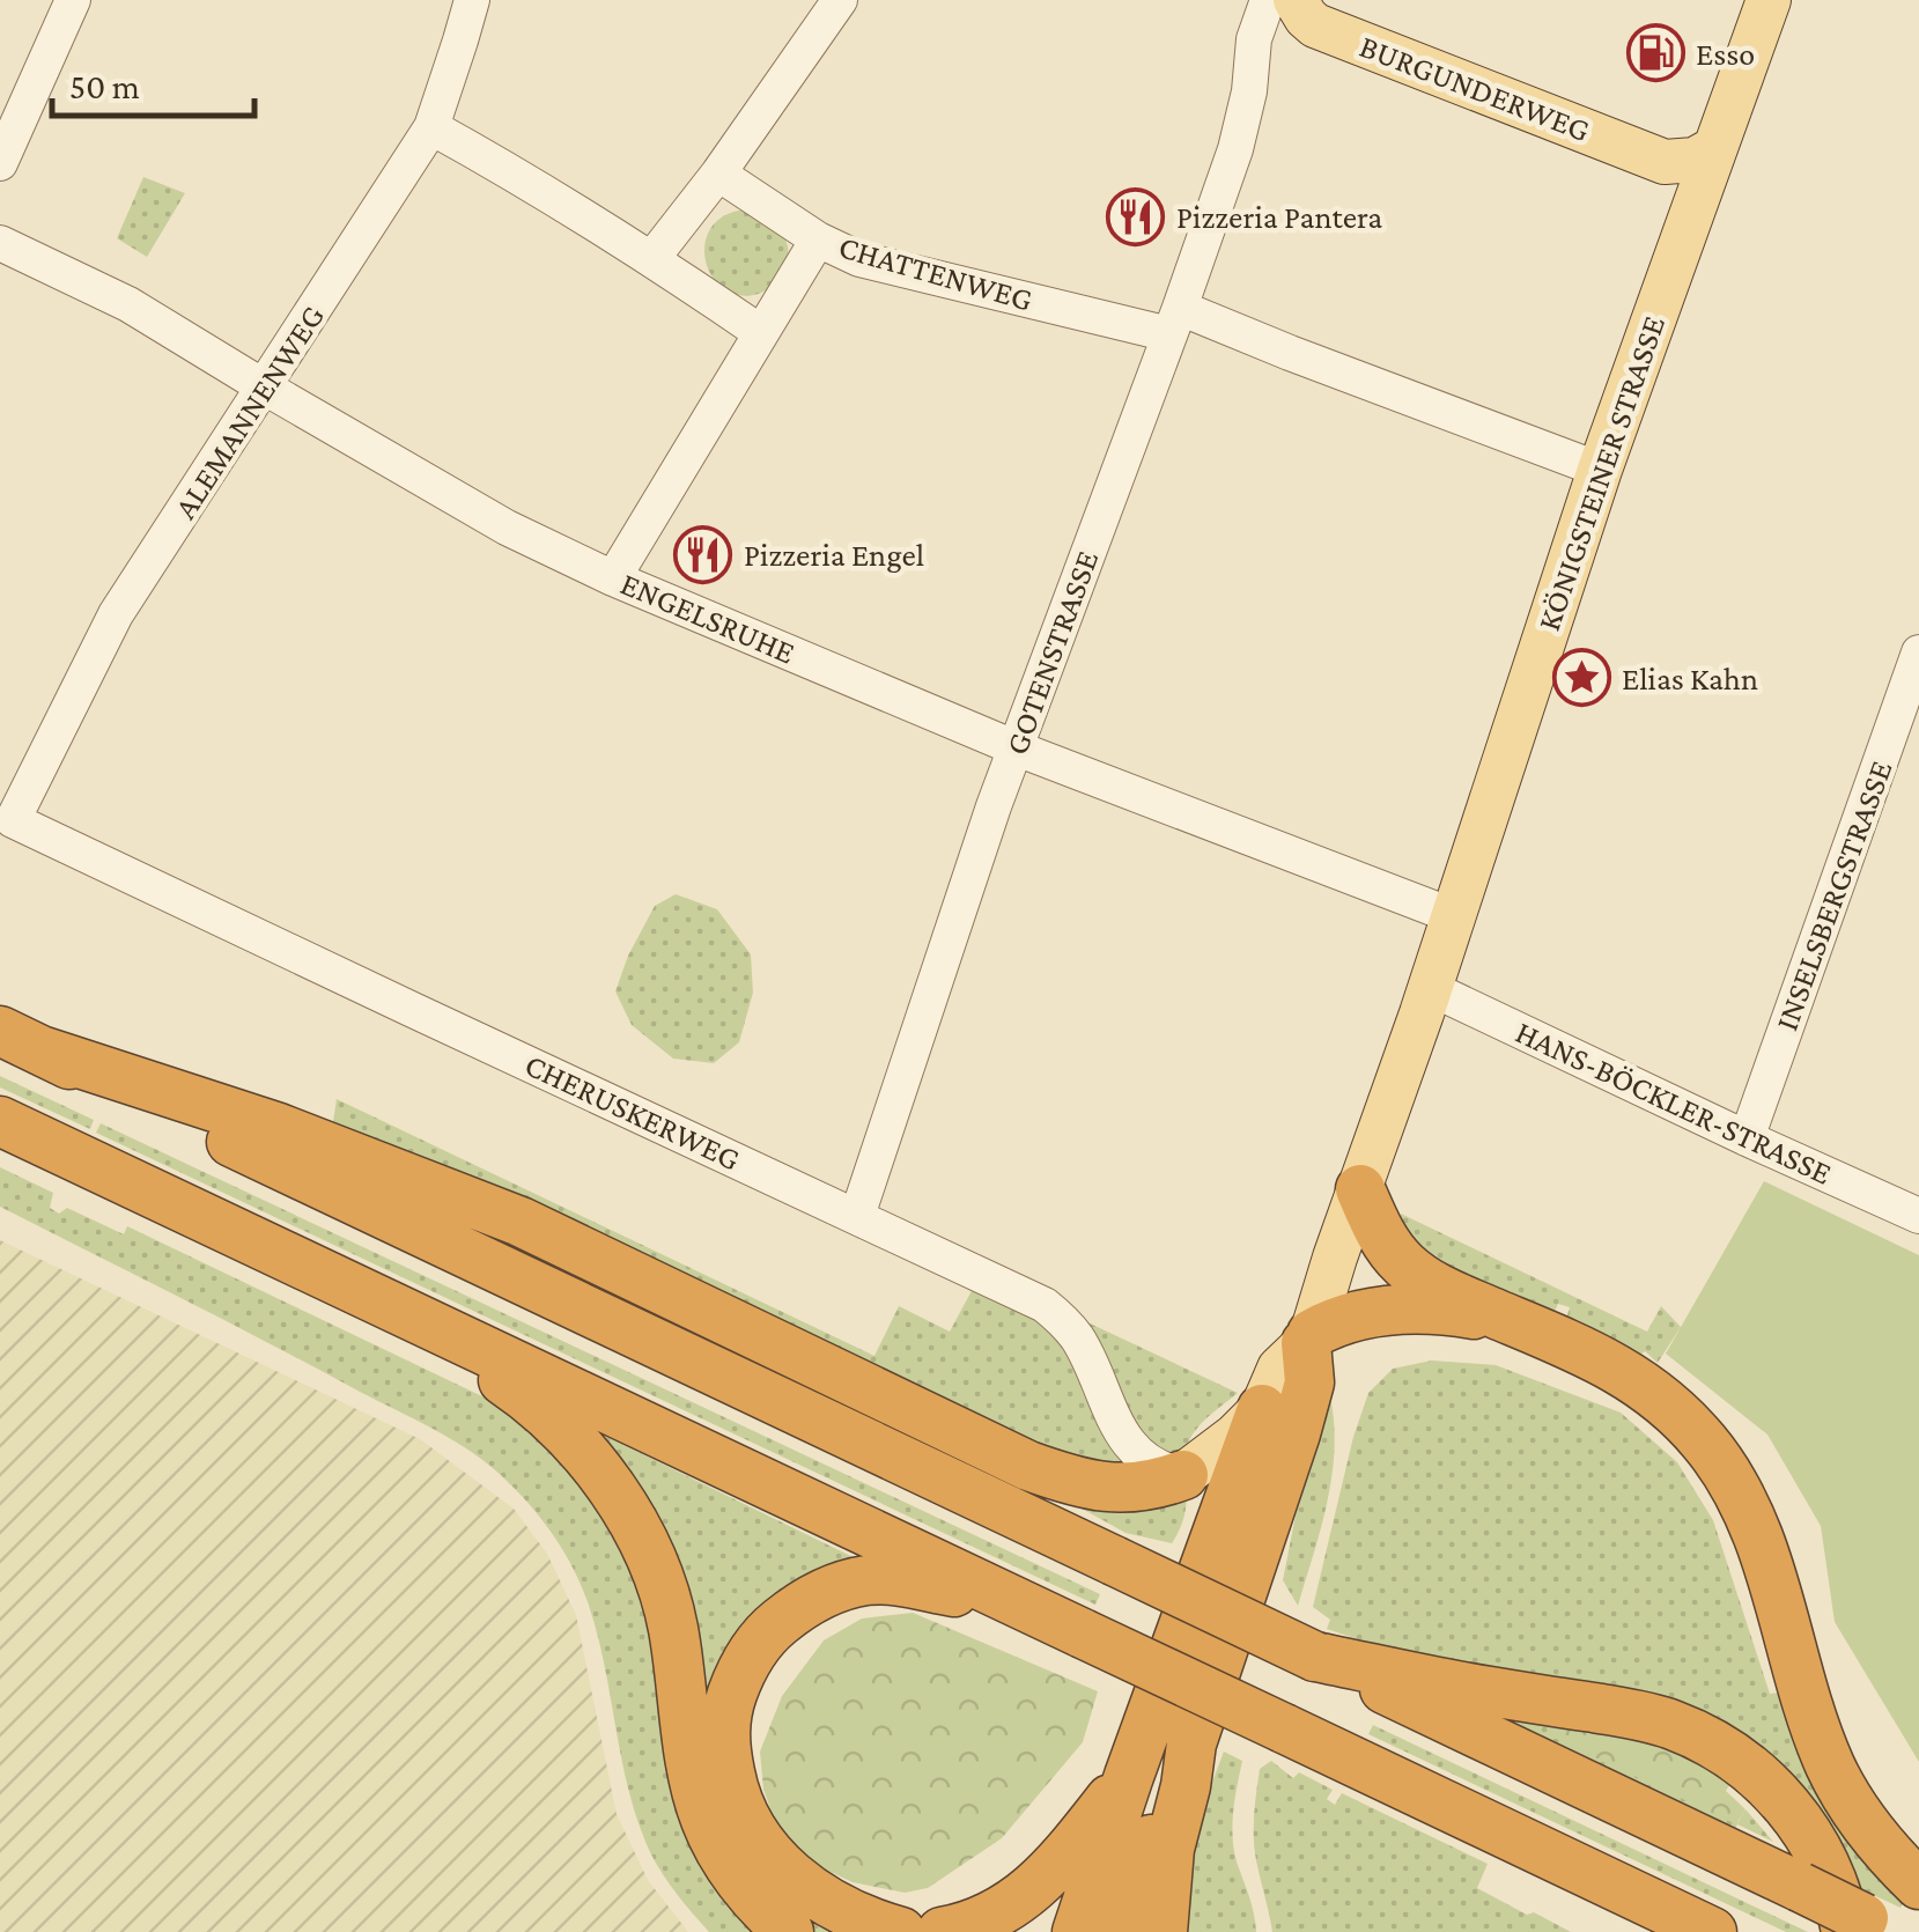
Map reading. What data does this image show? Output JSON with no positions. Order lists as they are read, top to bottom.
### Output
{
  "streets": {
    "main road": ["BURGUNDERWEG", "KÖNIGSTEINER STRASSE"],
    "street": [
      "CHATTENWEG",
      "ALEMANNENWEG",
      "ENGELSRUHE",
      "GOTENSTRASSE",
      "INSELSBERGSTRASSE",
      "HANS-BÖCKLER-STRASSE",
      "CHERUSKERWEG"
    ]
  },
  "crossings": [
    ["BURGUNDERWEG", "GOTENSTRASSE"],
    ["CHATTENWEG", "KÖNIGSTEINER STRASSE"],
    ["CHATTENWEG", "GOTENSTRASSE"],
    ["ALEMANNENWEG", "ENGELSRUHE"],
    ["ALEMANNENWEG", "CHERUSKERWEG"],
    ["KÖNIGSTEINER STRASSE", "ENGELSRUHE"],
    ["KÖNIGSTEINER STRASSE", "HANS-BÖCKLER-STRASSE"],
    ["KÖNIGSTEINER STRASSE", "CHERUSKERWEG"],
    ["ENGELSRUHE", "GOTENSTRASSE"],
    ["GOTENSTRASSE", "CHERUSKERWEG"],
    ["INSELSBERGSTRASSE", "HANS-BÖCKLER-STRASSE"]
  ],
  "places": {
    "fuel station": ["Esso"],
    "restaurant": ["Pizzeria Pantera", "Pizzeria Engel"],
    "place": ["Elias Kahn"]
  },
  "scale_bar": "50 m"
}
